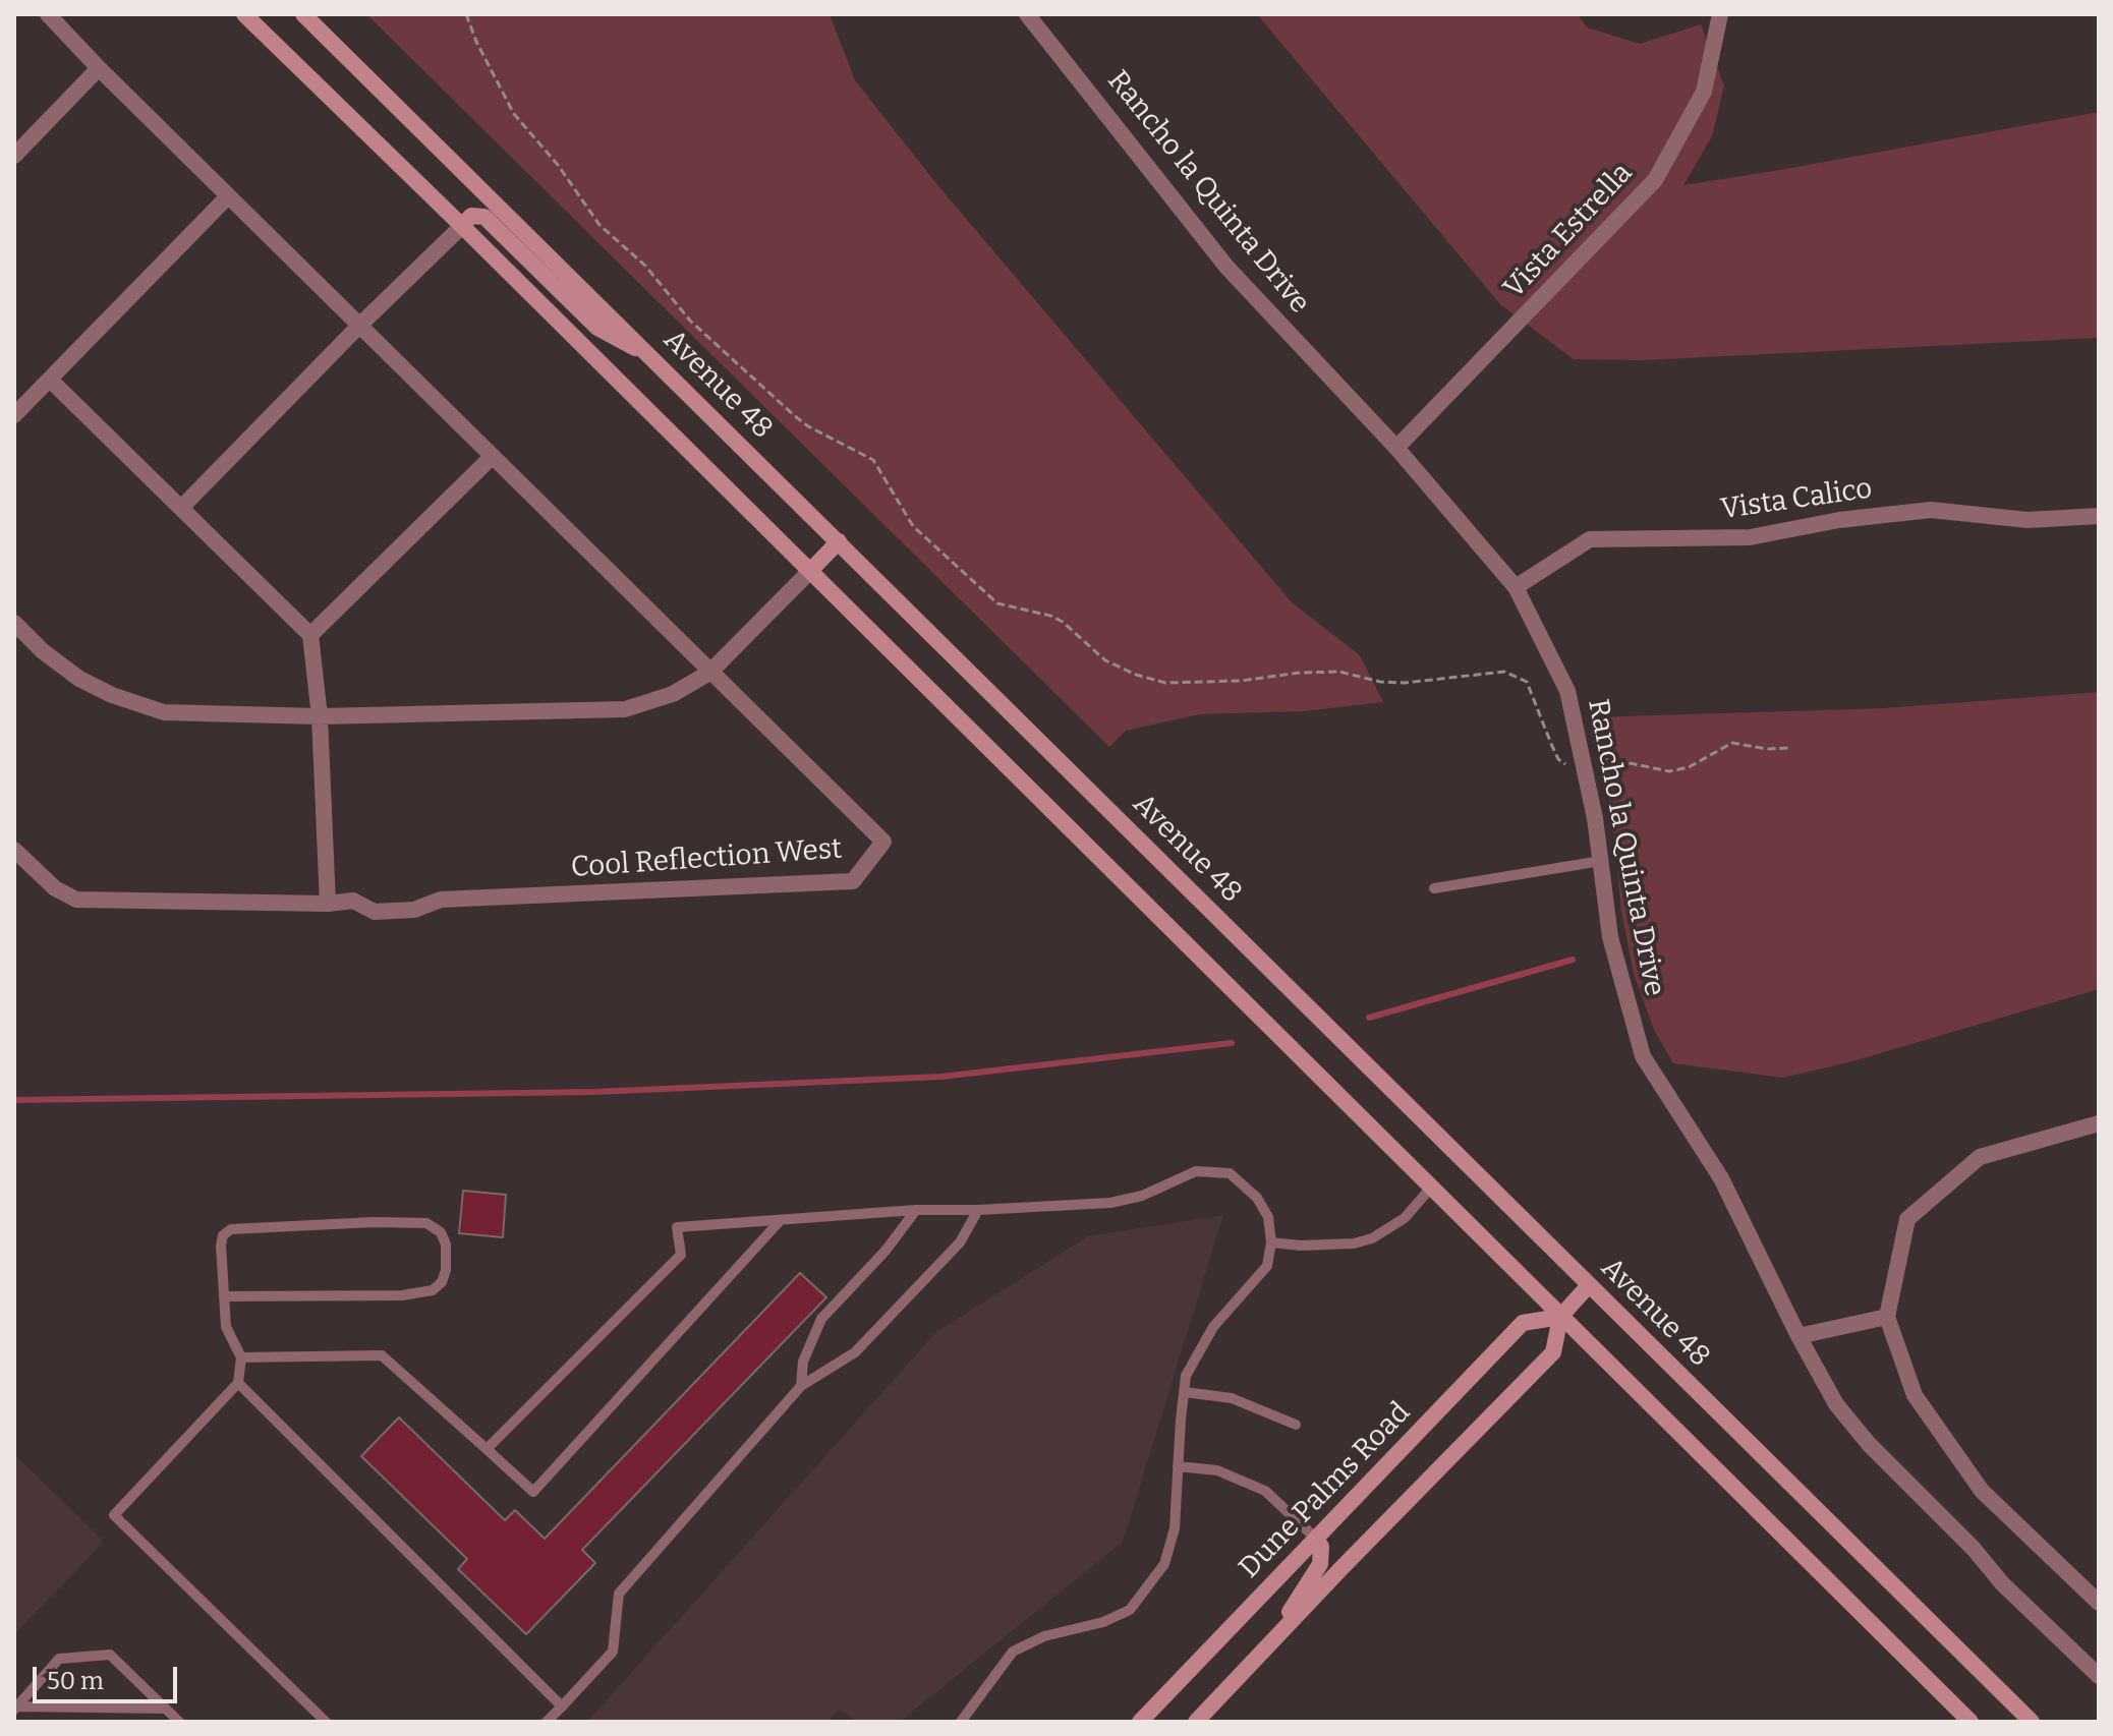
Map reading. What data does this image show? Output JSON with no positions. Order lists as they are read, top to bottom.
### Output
{
  "streets": {
    "main road": ["Avenue 48", "Dune Palms Road"],
    "street": [
      "Rancho la Quinta Drive",
      "Vista Estrella",
      "Vista Calico",
      "Cool Reflection West"
    ]
  },
  "crossings": [
    ["Rancho la Quinta Drive", "Vista Estrella"],
    ["Rancho la Quinta Drive", "Vista Calico"]
  ],
  "scale_bar": "50 m"
}
